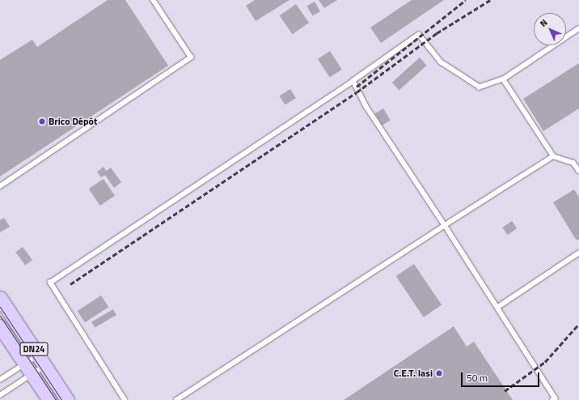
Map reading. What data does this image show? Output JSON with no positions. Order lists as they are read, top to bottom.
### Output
{
  "streets": {
    "main road": ["DN24"]
  },
  "places": ["Brico Dépôt", "C.E.T. Iasi"],
  "scale_bar": "50 m",
  "north": "top left"
}
